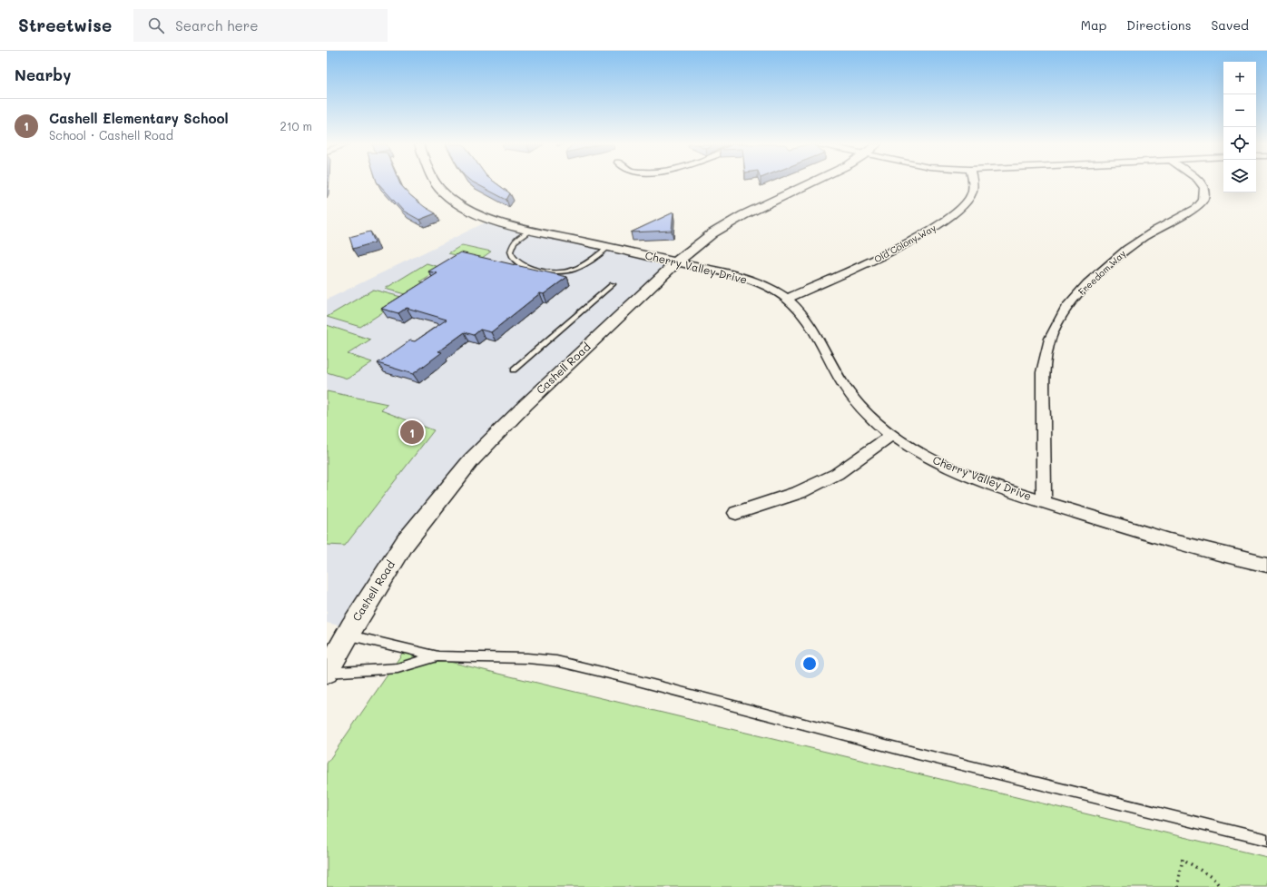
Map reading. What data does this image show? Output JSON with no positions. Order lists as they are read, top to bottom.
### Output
{
  "streets": {
    "street": [
      "Old Colony Way",
      "Cherry Valley Drive",
      "Freedom Way",
      "Cashell Road"
    ]
  },
  "crossings": [
    ["Old Colony Way", "Cherry Valley Drive"],
    ["Cherry Valley Drive", "Freedom Way"],
    ["Cherry Valley Drive", "Cashell Road"]
  ],
  "page": {
    "header": "Streetwise",
    "search": "Search here",
    "nav": ["Map", "Directions", "Saved"],
    "heading": "Nearby",
    "map_buttons": ["+", "−"],
    "list": [
      {
        "mark": "1",
        "name": "Cashell Elementary School",
        "note": "School · Cashell Road",
        "value": "210 m"
      }
    ],
    "pins": "1"
  }
}
